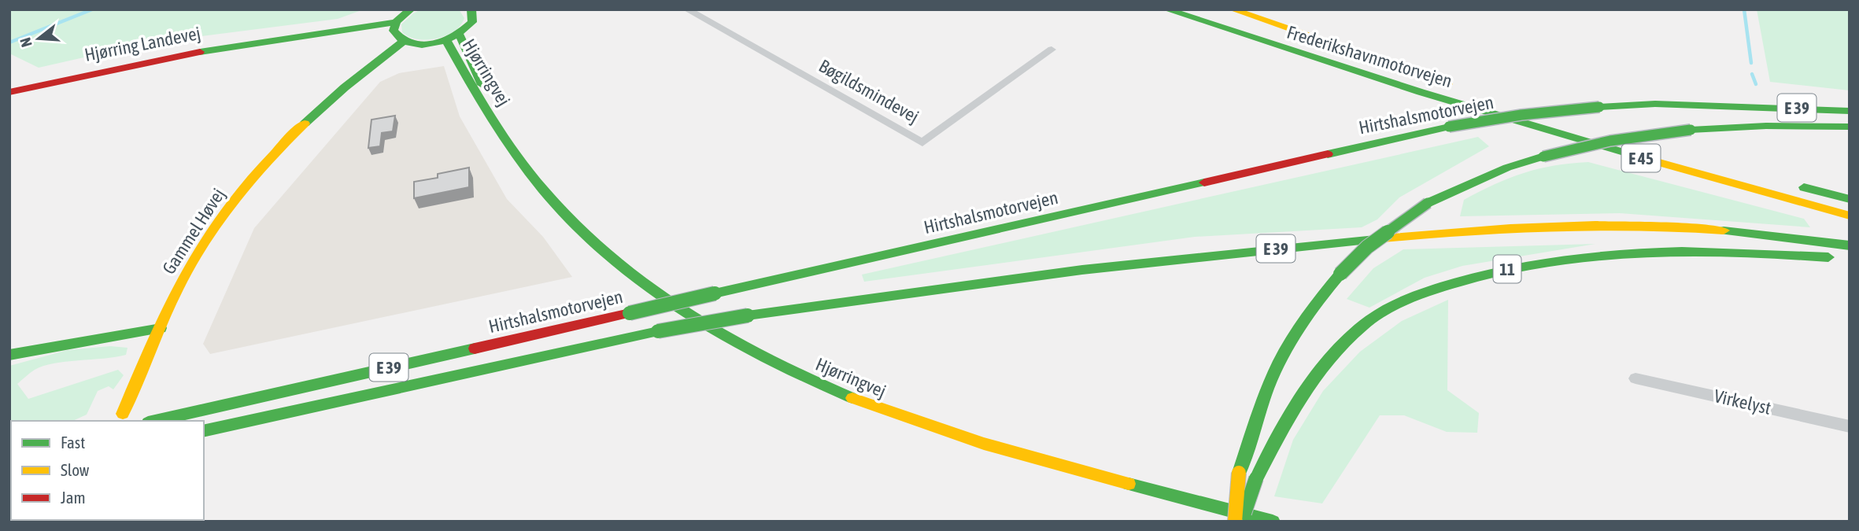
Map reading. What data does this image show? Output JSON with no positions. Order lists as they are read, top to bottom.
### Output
{
  "streets": {
    "main road": [
      "Hjørring Landevej",
      "Frederikshavnmotorvejen",
      "Hjørringvej",
      "E 39",
      "Hirtshalsmotorvejen",
      "E 45",
      "Gammel Høvej",
      "11"
    ],
    "street": ["Bøgildsmindevej", "Virkelyst"]
  },
  "legend": ["Fast", "Slow", "Jam"],
  "north": "left"
}
